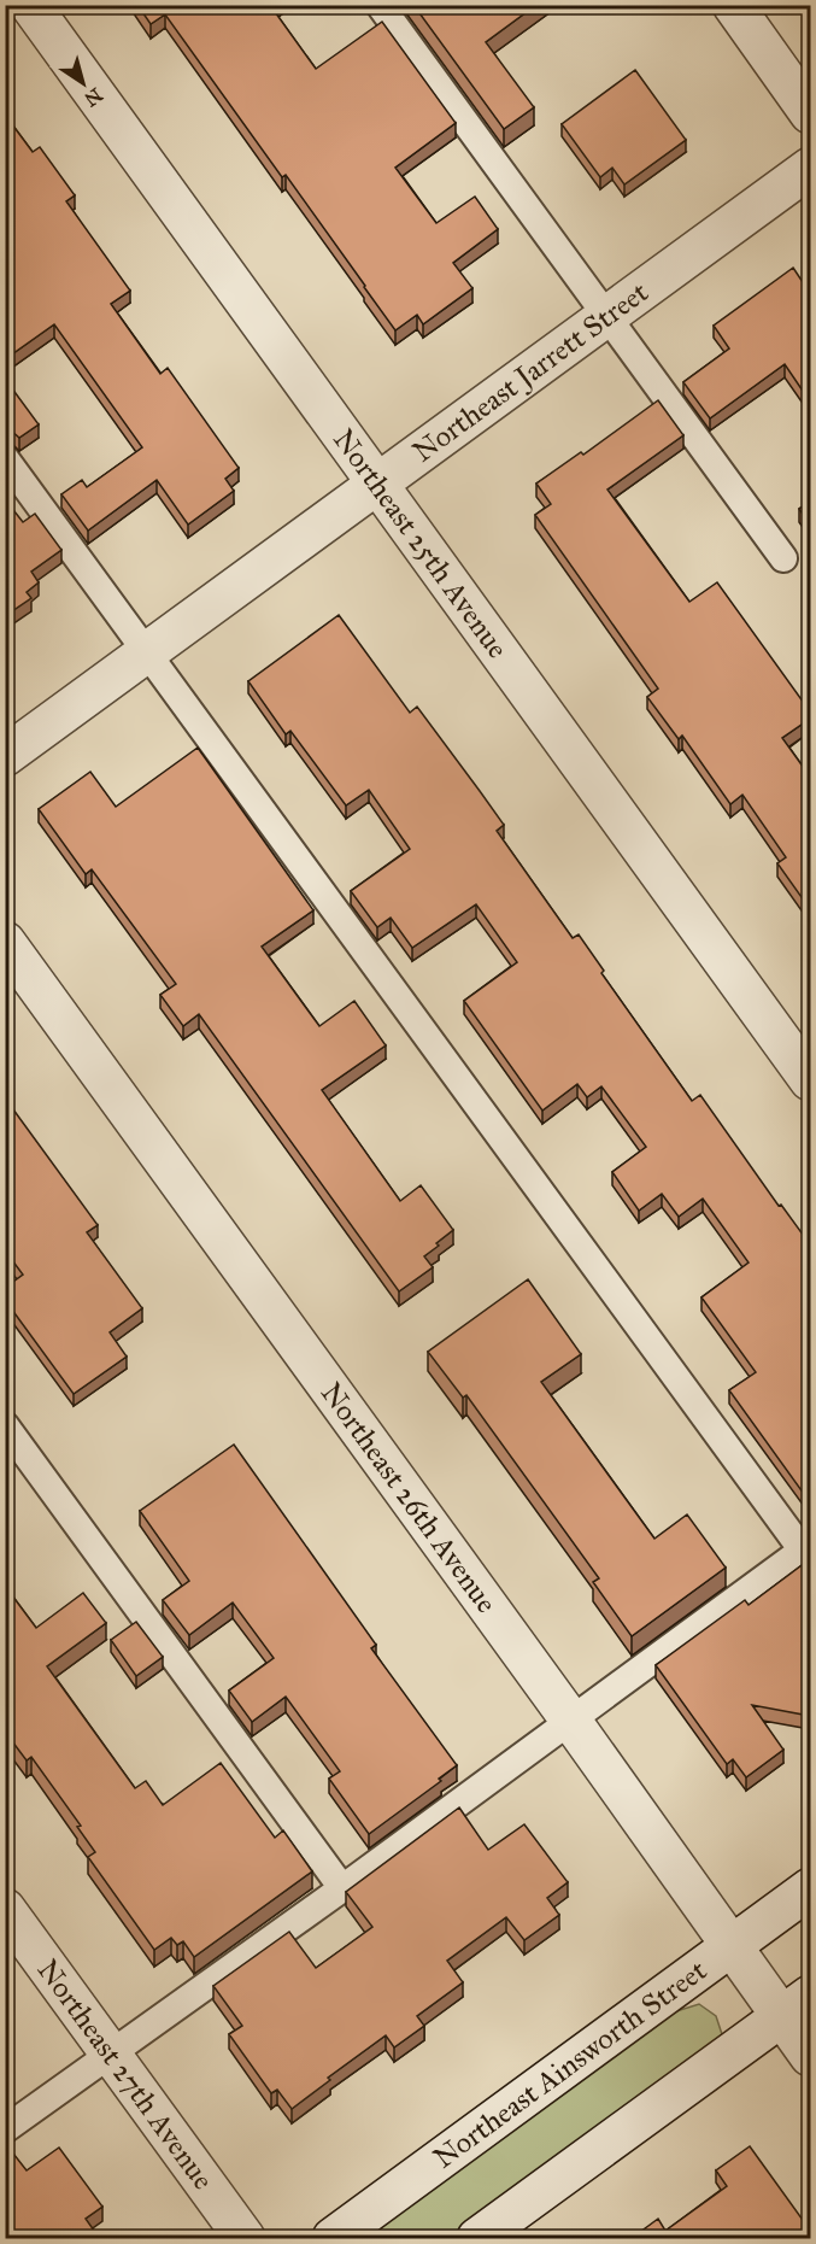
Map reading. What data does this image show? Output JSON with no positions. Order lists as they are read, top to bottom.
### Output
{
  "streets": {
    "street": [
      "Northeast Jarrett Street",
      "Northeast 25th Avenue",
      "Northeast 26th Avenue",
      "Northeast Ainsworth Street",
      "Northeast 27th Avenue"
    ]
  },
  "crossings": [
    ["Northeast Jarrett Street", "Northeast 25th Avenue"],
    ["Northeast 26th Avenue", "Northeast Ainsworth Street"]
  ],
  "north": "bottom right"
}
